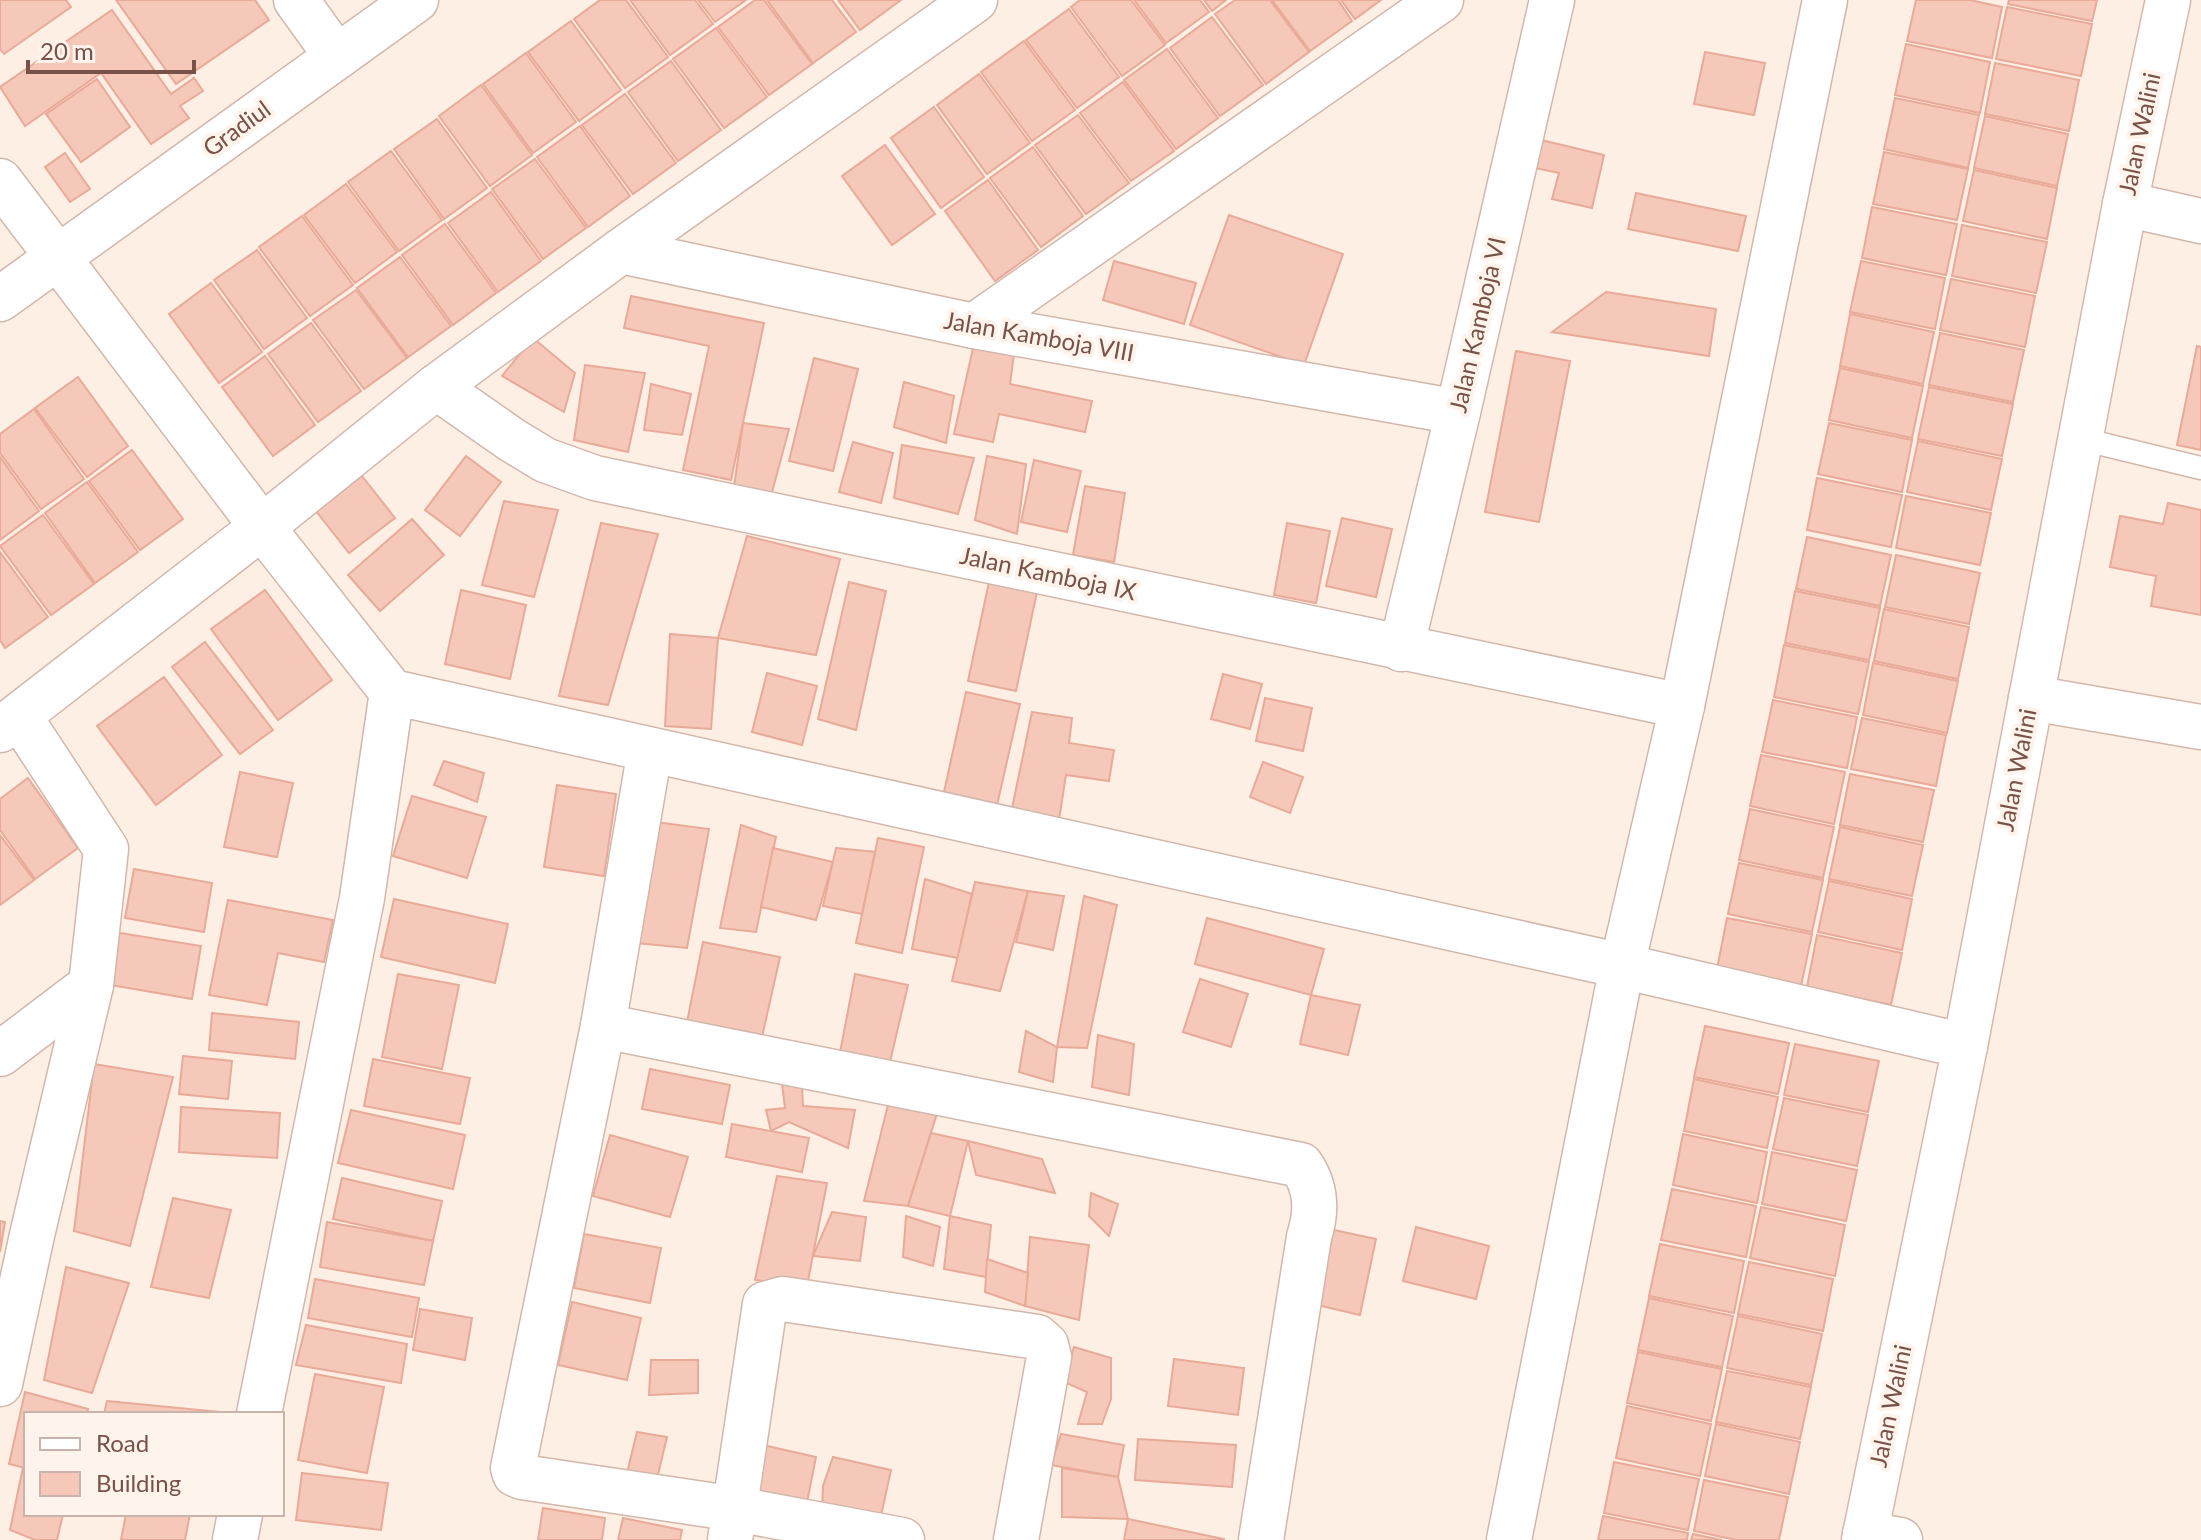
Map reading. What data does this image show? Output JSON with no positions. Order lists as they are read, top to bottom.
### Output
{
  "streets": {
    "street": [
      "Gradiul",
      "Jalan Walini",
      "Jalan Kamboja VI",
      "Jalan Kamboja VIII",
      "Jalan Kamboja IX"
    ]
  },
  "crossings": [
    ["Jalan Kamboja VI", "Jalan Kamboja VIII"],
    ["Jalan Kamboja VI", "Jalan Kamboja IX"]
  ],
  "legend": ["Road", "Building"],
  "scale_bar": "20 m"
}
